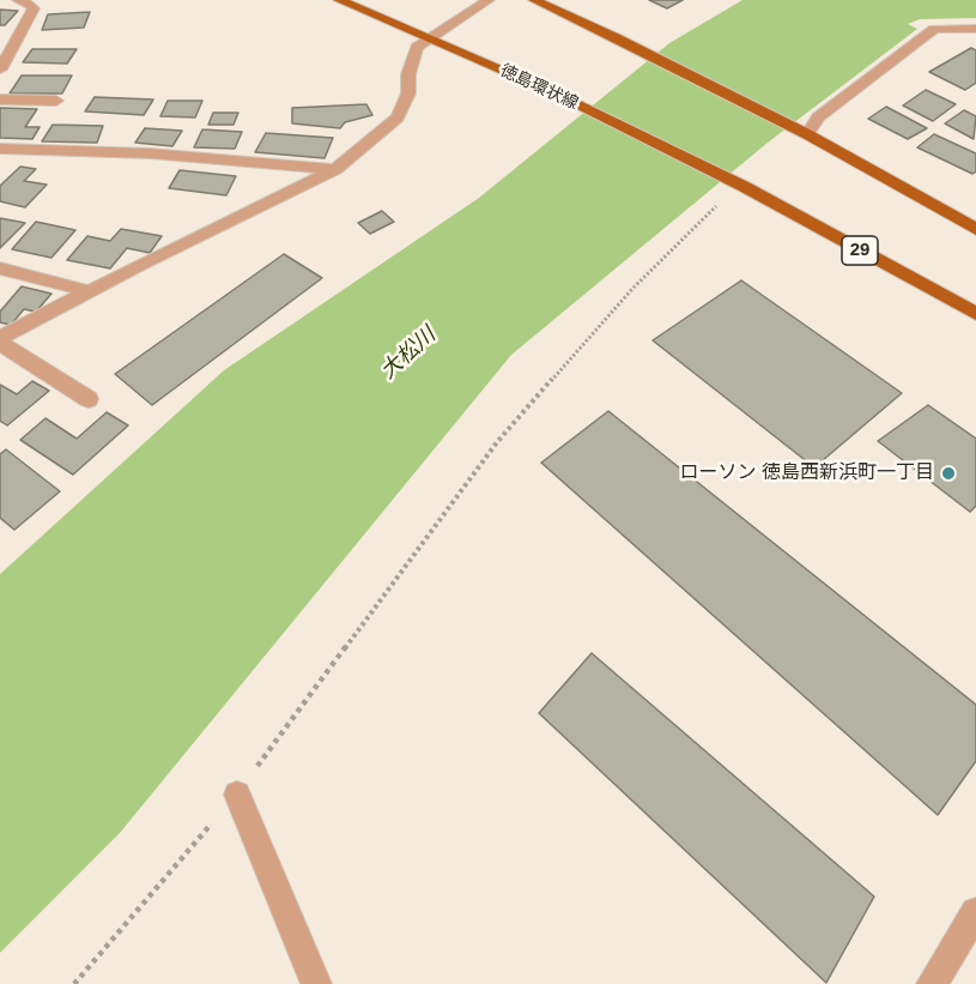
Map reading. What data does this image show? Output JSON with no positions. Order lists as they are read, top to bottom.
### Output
{
  "streets": {
    "main road": ["徳島環状線", "29"]
  },
  "water": ["大松川"],
  "places": ["ローソン 徳島西新浜町一丁目"]
}
